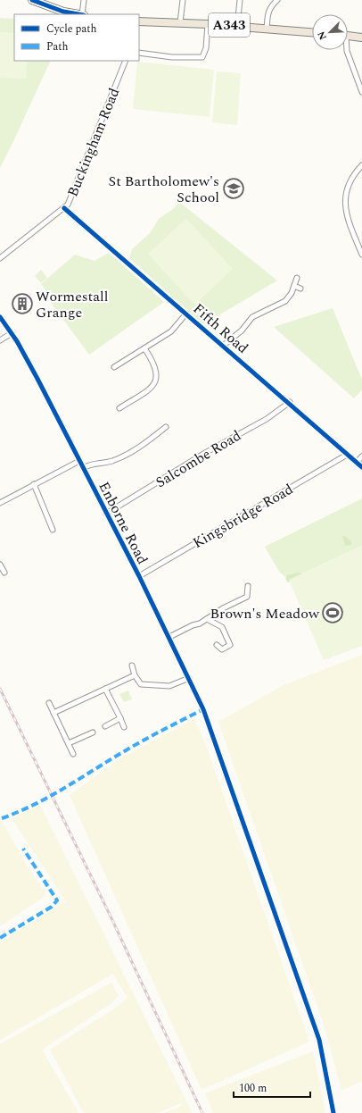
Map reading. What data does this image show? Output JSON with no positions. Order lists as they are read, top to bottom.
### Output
{
  "streets": {
    "main road": ["A343"],
    "street": [
      "Buckingham Road",
      "Fifth Road",
      "Salcombe Road",
      "Kingsbridge Road",
      "Enborne Road"
    ]
  },
  "crossings": [
    ["Buckingham Road", "Fifth Road"],
    ["Fifth Road", "Salcombe Road"],
    ["Fifth Road", "Kingsbridge Road"],
    ["Salcombe Road", "Enborne Road"],
    ["Kingsbridge Road", "Enborne Road"]
  ],
  "places": {
    "school or university": ["St Bartholomew's School"],
    "building": ["Wormestall Grange"],
    "sports": ["Brown's Meadow"]
  },
  "legend": ["Cycle path", "Path"],
  "scale_bar": "100 m",
  "north": "bottom left"
}
